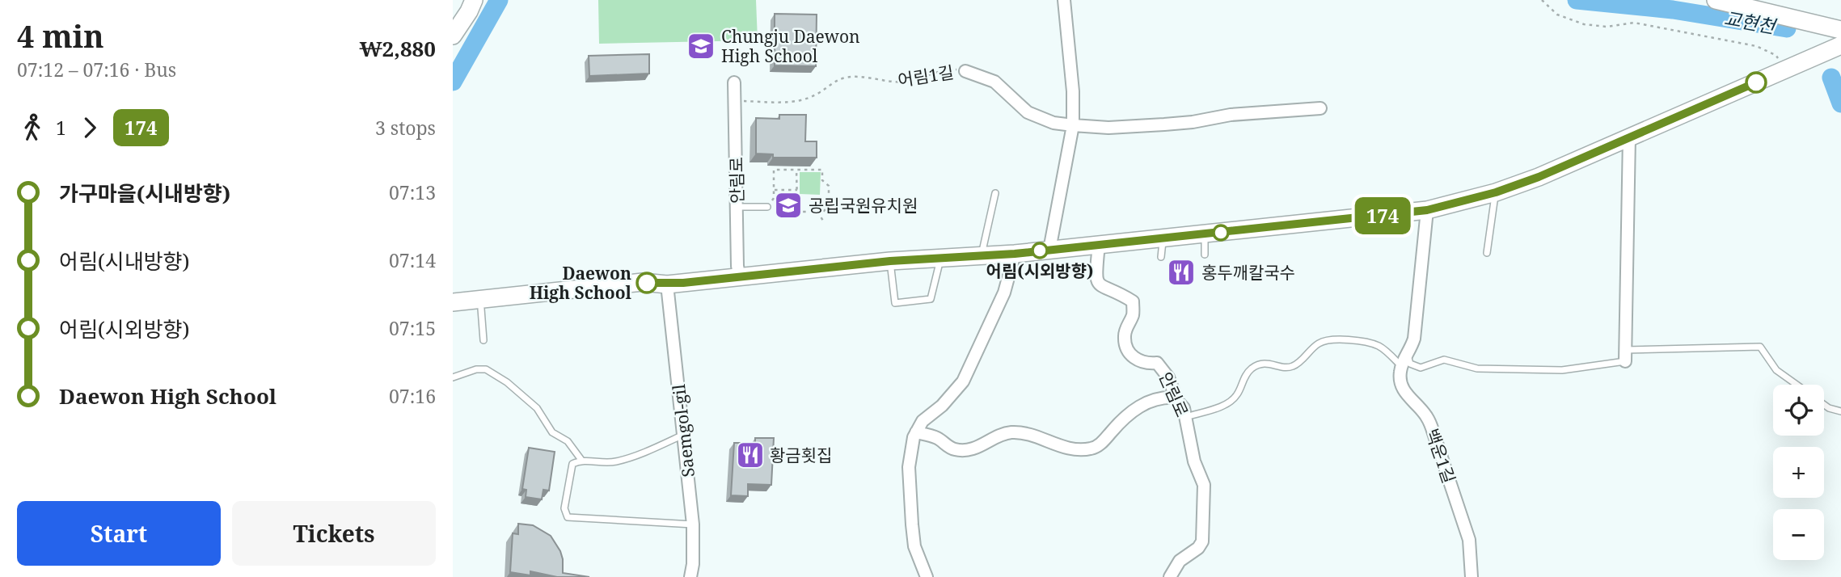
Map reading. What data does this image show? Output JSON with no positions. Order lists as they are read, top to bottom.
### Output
{
  "streets": {
    "street": [
      "어림1길",
      "안림로",
      "Saemgol-gil",
      "백운1길"
    ]
  },
  "crossings": [
    ["어림1길", "안림로"]
  ],
  "water": ["교현천"],
  "places": {
    "school or university": ["Chungju Daewon High School", "공립국원유치원"],
    "other": ["어림(시외방향)", "Daewon High School"],
    "restaurant": ["홍두깨칼국수", "황금횟집"]
  },
  "lines": ["bus line 174"],
  "page": {
    "heading": ["4 min", "07:12 – 07:16 · Bus", "₩2,880"],
    "on_map": "174",
    "legs": ["1", "174", "3 stops"],
    "list": [
      {
        "name": "가구마을(시내방향)",
        "value": "07:13"
      },
      {
        "name": "어림(시내방향)",
        "value": "07:14"
      },
      {
        "name": "어림(시외방향)",
        "value": "07:15"
      },
      {
        "name": "Daewon High School",
        "value": "07:16"
      }
    ],
    "map_buttons": ["+", "−"],
    "buttons": ["Start", "Tickets"]
  }
}
